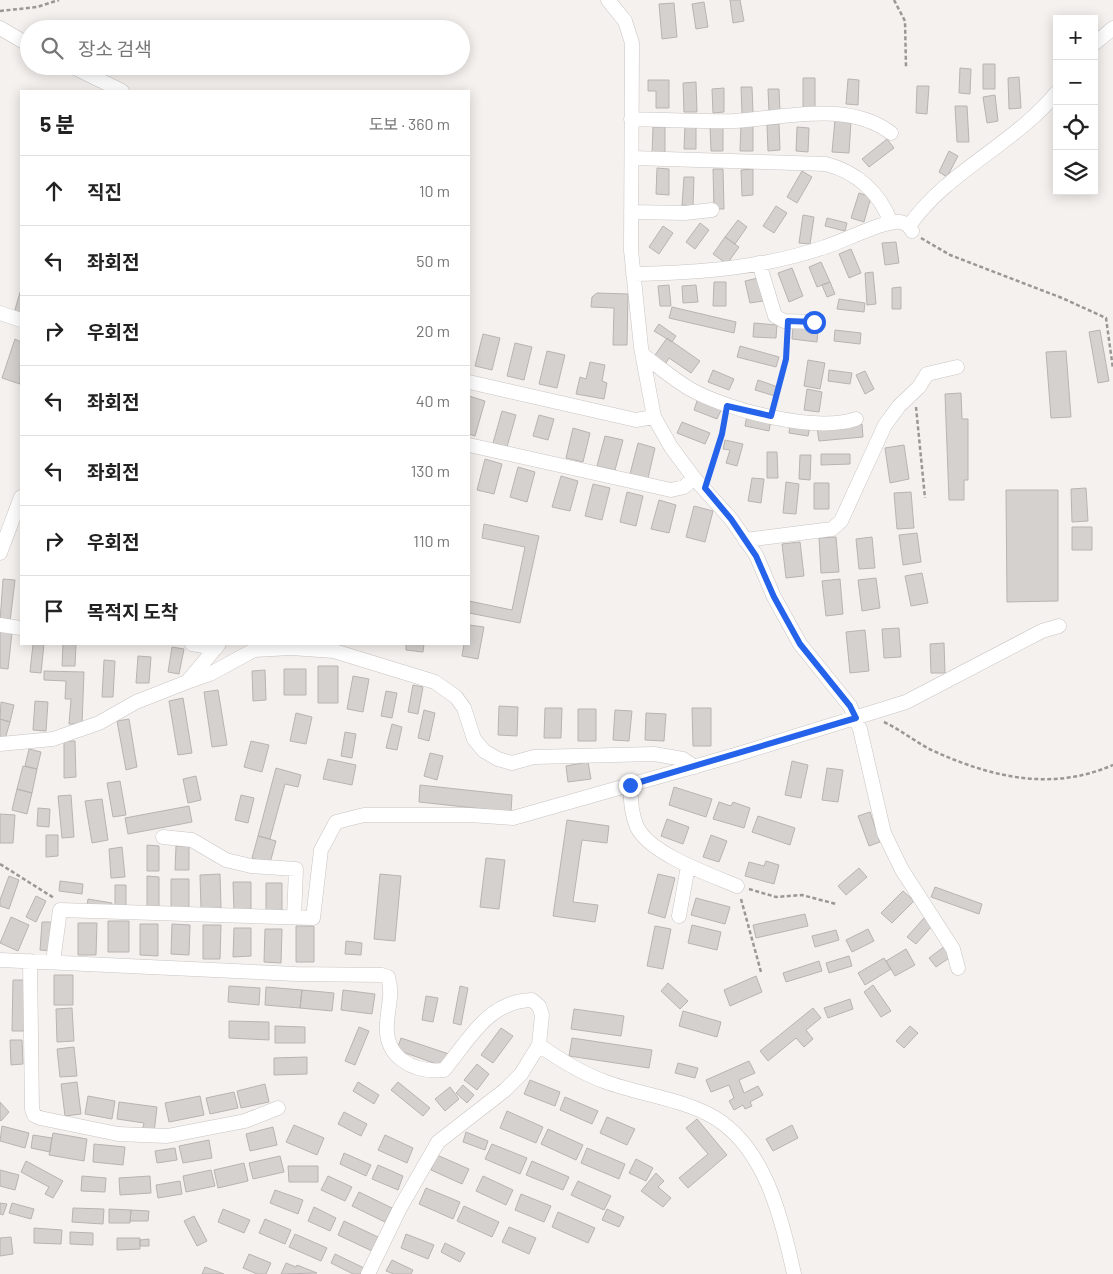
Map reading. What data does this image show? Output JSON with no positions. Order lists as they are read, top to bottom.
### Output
{
  "page": {
    "map_buttons": ["+", "−"],
    "search": "장소 검색",
    "heading": ["5 분", "도보 · 360 m"],
    "list": [
      ["직진", "10 m"],
      ["좌회전", "50 m"],
      ["우회전", "20 m"],
      ["좌회전", "40 m"],
      ["좌회전", "130 m"],
      ["우회전", "110 m"],
      "목적지 도착"
    ]
  }
}
